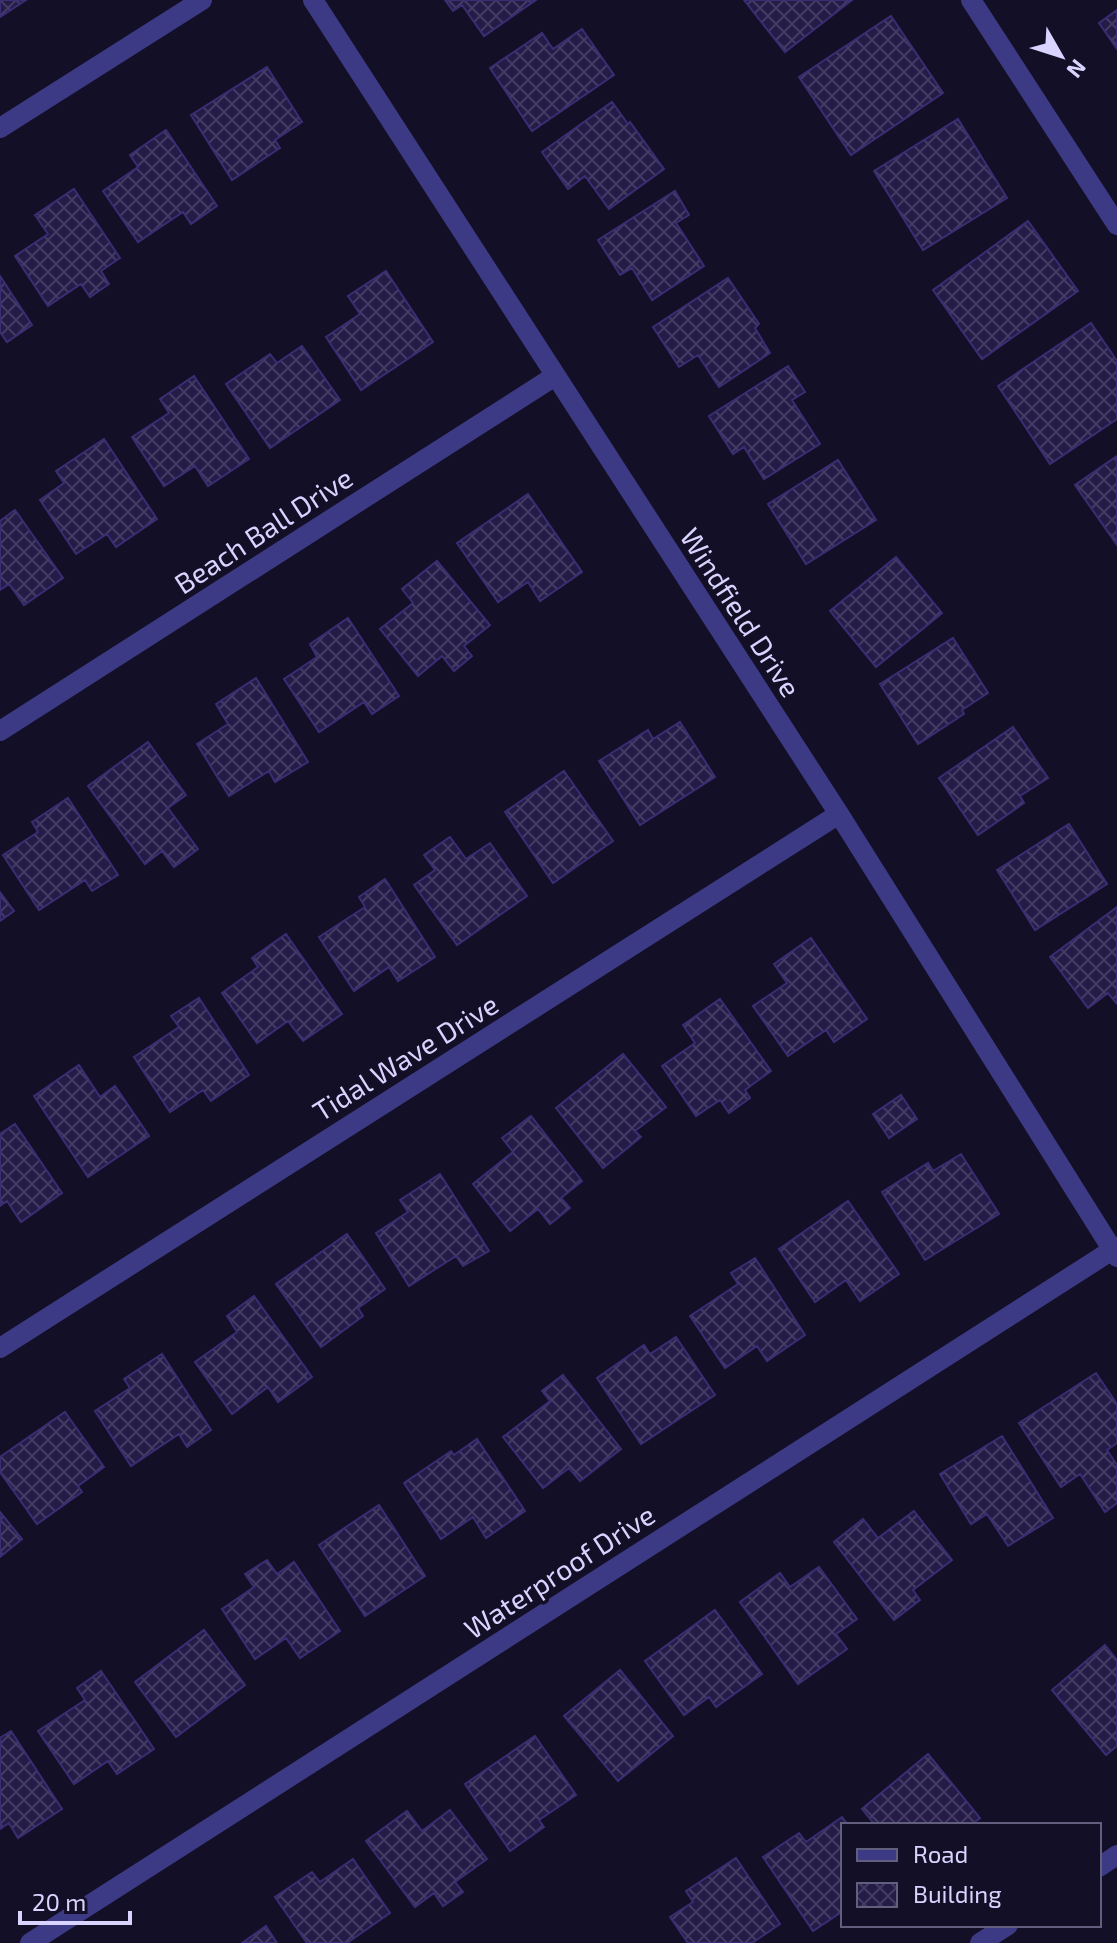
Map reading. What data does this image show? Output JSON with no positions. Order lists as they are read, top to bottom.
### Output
{
  "streets": {
    "street": [
      "Beach Ball Drive",
      "Windfield Drive",
      "Tidal Wave Drive",
      "Waterproof Drive"
    ]
  },
  "crossings": [
    ["Beach Ball Drive", "Windfield Drive"],
    ["Windfield Drive", "Tidal Wave Drive"],
    ["Windfield Drive", "Waterproof Drive"]
  ],
  "legend": ["Road", "Building"],
  "scale_bar": "20 m",
  "north": "bottom right"
}
